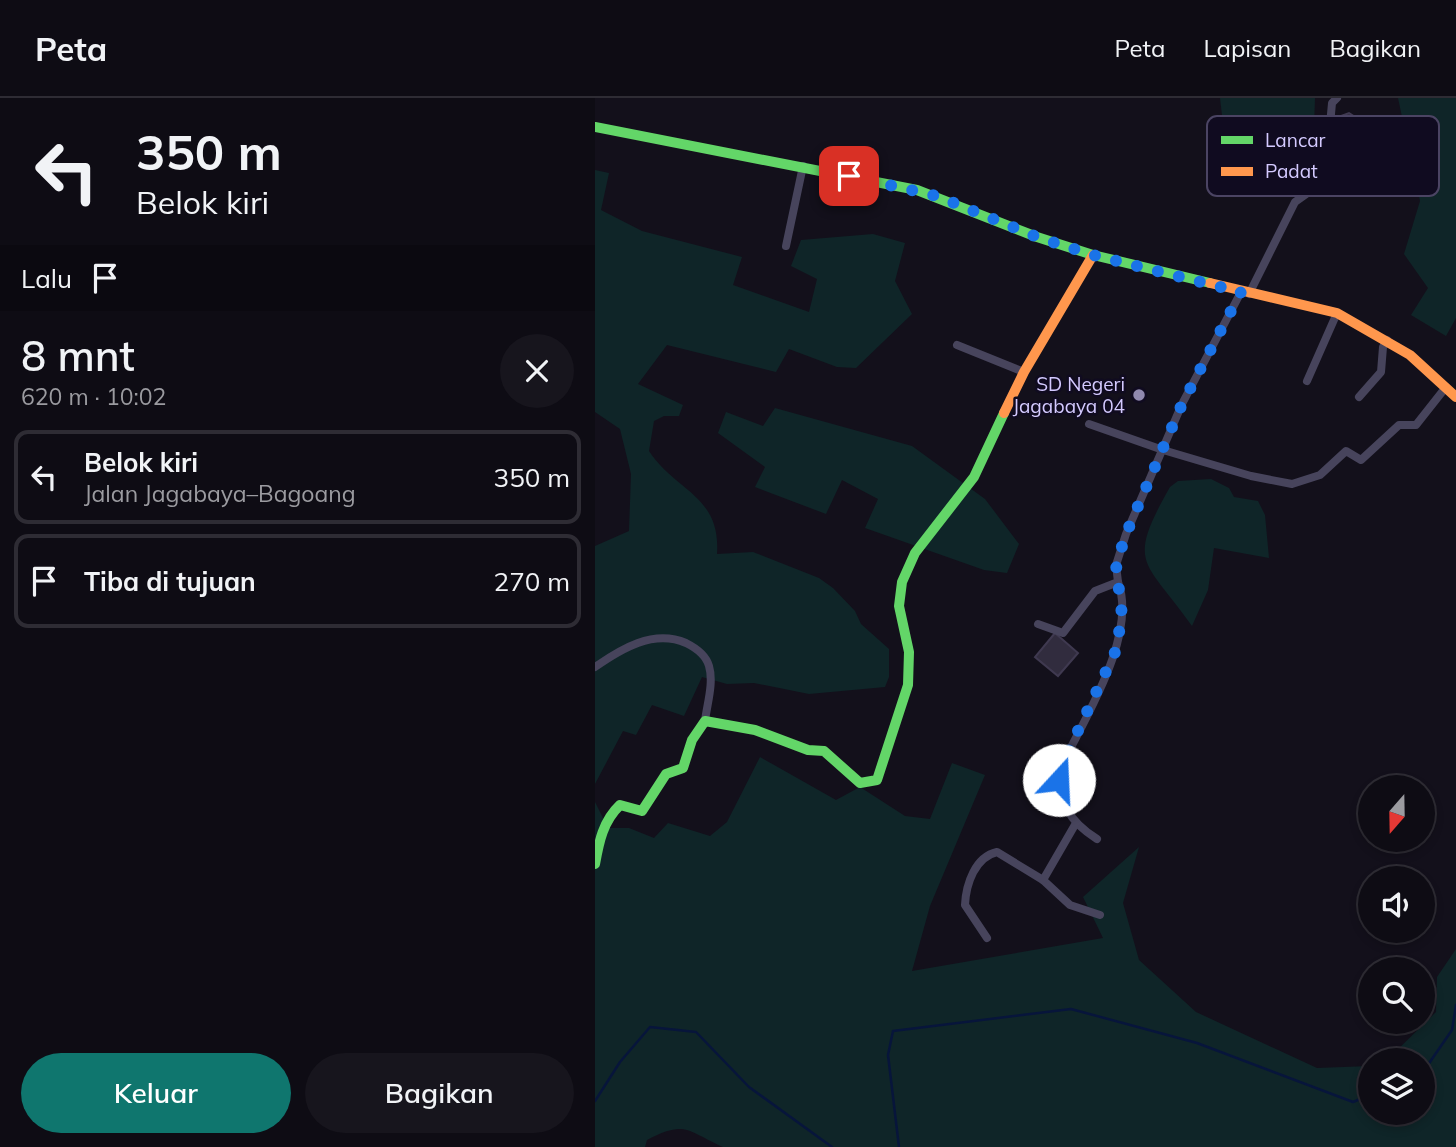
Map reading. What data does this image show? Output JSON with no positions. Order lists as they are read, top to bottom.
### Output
{
  "places": ["SD Negeri Jagabaya 04"],
  "legend": ["Lancar", "Padat"],
  "north": "bottom",
  "page": {
    "header": "Peta",
    "nav": ["Peta", "Lapisan", "Bagikan"],
    "turn": ["350 m", "Belok kiri"],
    "then": "Lalu",
    "heading": ["8 mnt", "620 m · 10:02"],
    "list": [
      {
        "name": "Belok kiri",
        "note": "Jalan Jagabaya–Bagoang",
        "value": "350 m"
      },
      {
        "name": "Tiba di tujuan",
        "value": "270 m"
      }
    ],
    "buttons": ["Keluar", "Bagikan"]
  }
}
